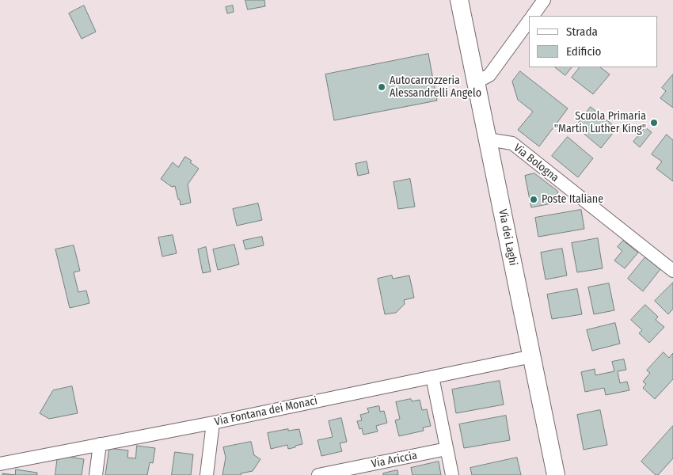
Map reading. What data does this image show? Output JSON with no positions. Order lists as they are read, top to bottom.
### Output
{
  "streets": {
    "main road": ["Via dei Laghi"],
    "street": ["Via Bologna", "Via Fontana dei Monaci", "Via Ariccia"]
  },
  "crossings": [
    ["Via Bologna", "Via dei Laghi"],
    ["Via dei Laghi", "Via Fontana dei Monaci"]
  ],
  "places": ["Autocarrozzeria Alessandrelli Angelo", "Scuola Primaria \"Martin Luther King\"", "Poste Italiane"],
  "legend": ["Strada", "Edificio"]
}
